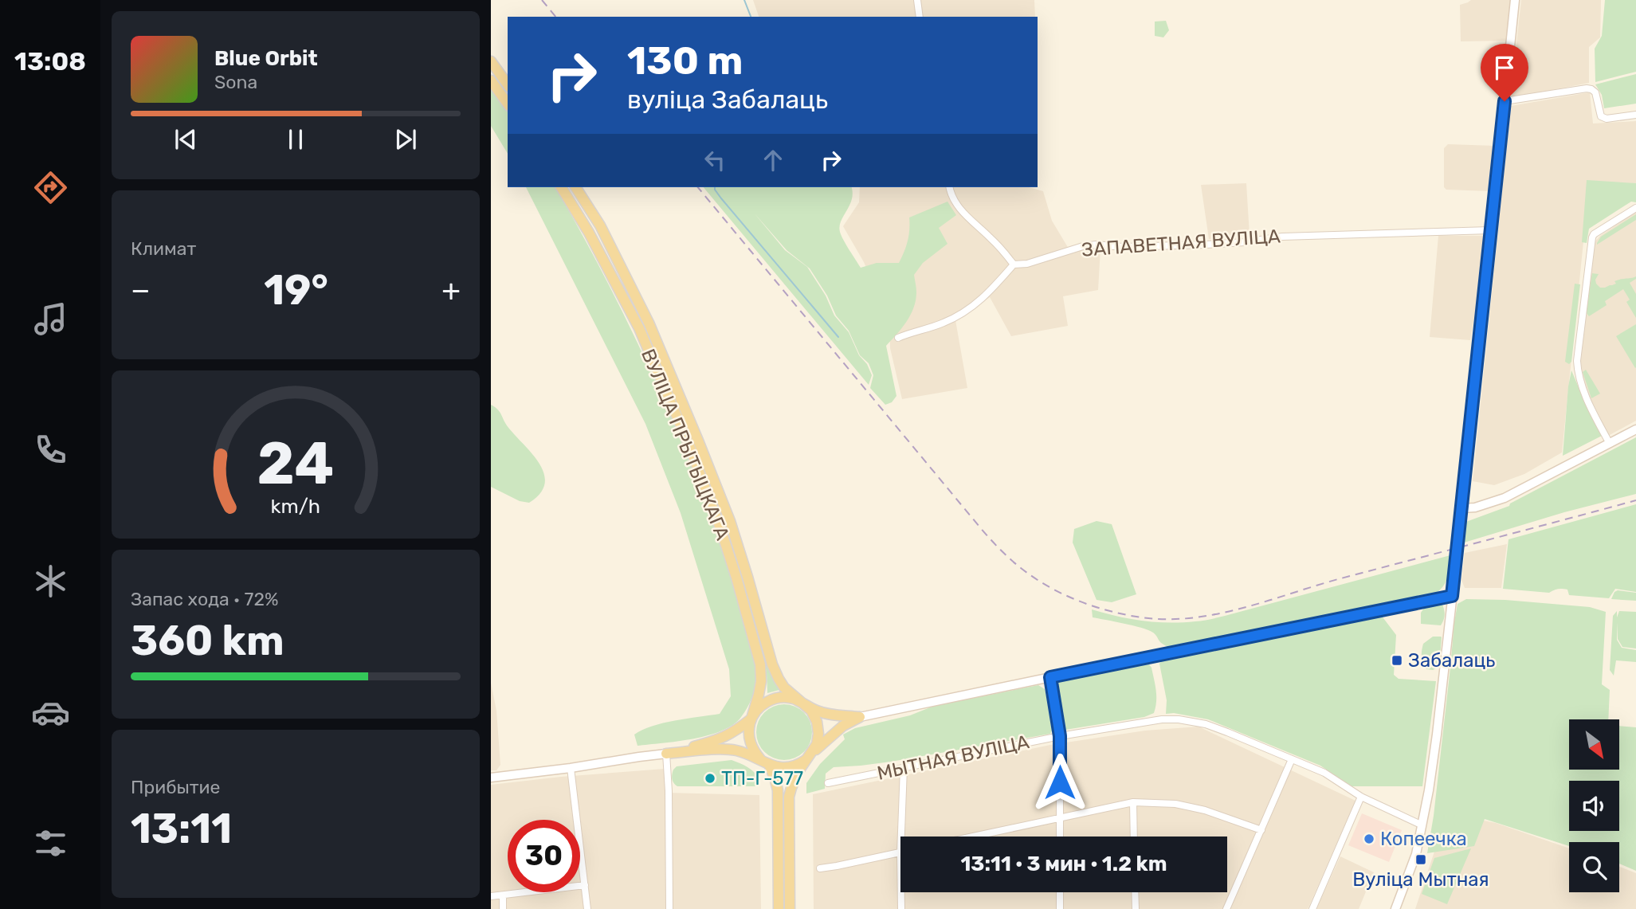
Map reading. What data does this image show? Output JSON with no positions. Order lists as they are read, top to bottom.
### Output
{
  "streets": {
    "main road": ["ВУЛІЦА ПРЫТЫЦКАГА"],
    "street": ["ЗАПАВЕТНАЯ ВУЛІЦА", "МЫТНАЯ ВУЛІЦА"]
  },
  "places": {
    "transit": ["Забалаць", "Вуліца Мытная"],
    "other": ["ТП-Г-577", "Копеечка"]
  },
  "north": "bottom right",
  "page": {
    "tabs": "13:08",
    "turn": ["130 m", "вуліца Забалаць"],
    "song": ["Blue Orbit", "Sona"],
    "tile": [
      "Климат",
      ["Запас хода · 72%", "360 km"],
      ["Прибытие", "13:11"]
    ],
    "heat": ["−", "19°", "+"],
    "limit": "30",
    "trip": "13:11 · 3 мин · 1.2 km",
    "gauge": ["24", "km/h"]
  }
}
